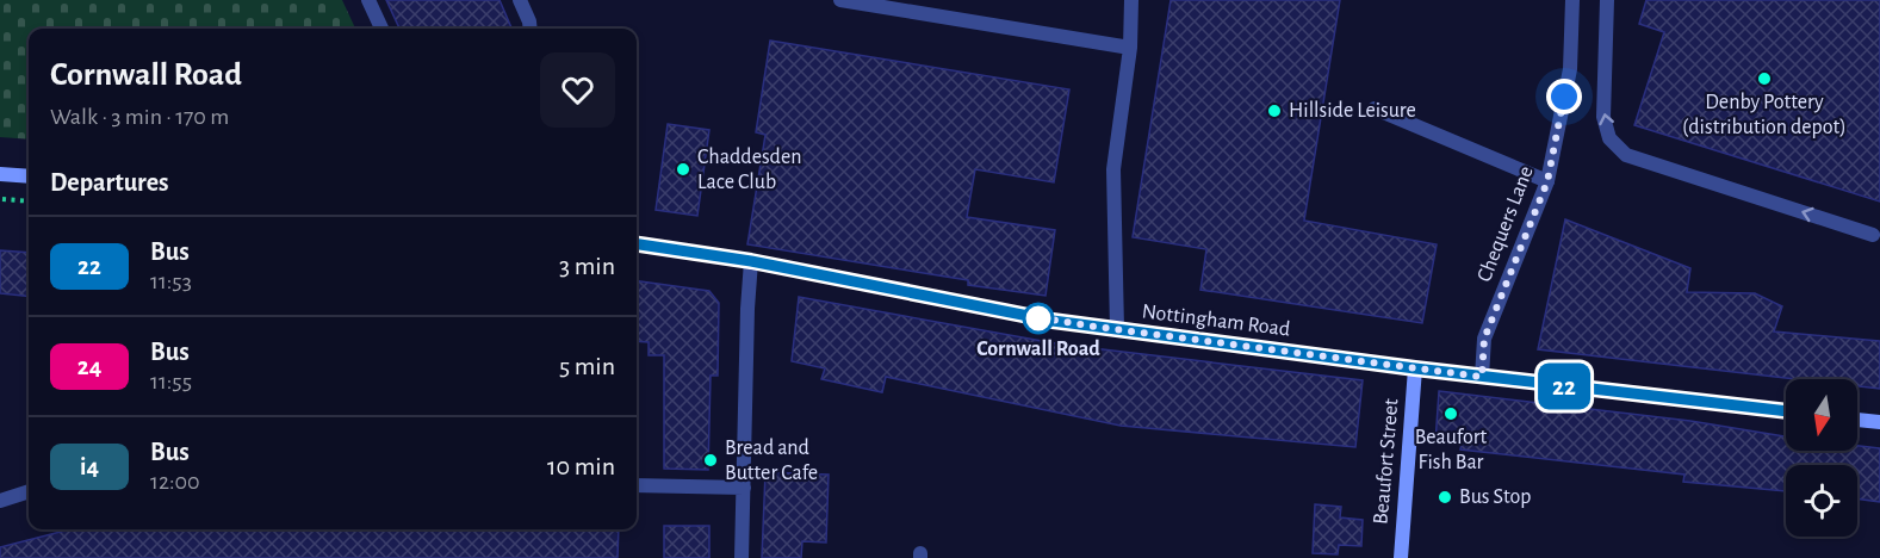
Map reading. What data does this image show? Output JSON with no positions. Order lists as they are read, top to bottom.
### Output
{
  "streets": {
    "street": ["Chequers Lane", "Nottingham Road", "Beaufort Street"]
  },
  "crossings": [
    ["Chequers Lane", "Nottingham Road"],
    ["Nottingham Road", "Beaufort Street"]
  ],
  "places": [
    "Denby Pottery (distribution depot)",
    "Hillside Leisure",
    "Chaddesden Lace Club",
    "Cornwall Road",
    "Beaufort Fish Bar",
    "Bread and Butter Cafe",
    "Bus Stop"
  ],
  "lines": ["bus line 22"],
  "north": "bottom",
  "page": {
    "on_map": "22",
    "heading": [
      ["Cornwall Road", "Walk · 3 min · 170 m"],
      "Departures"
    ],
    "list": [
      {
        "mark": "22",
        "name": "Bus",
        "note": "11:53",
        "value": "3 min"
      },
      {
        "mark": "24",
        "name": "Bus",
        "note": "11:55",
        "value": "5 min"
      },
      {
        "mark": "i4",
        "name": "Bus",
        "note": "12:00",
        "value": "10 min"
      }
    ]
  }
}
